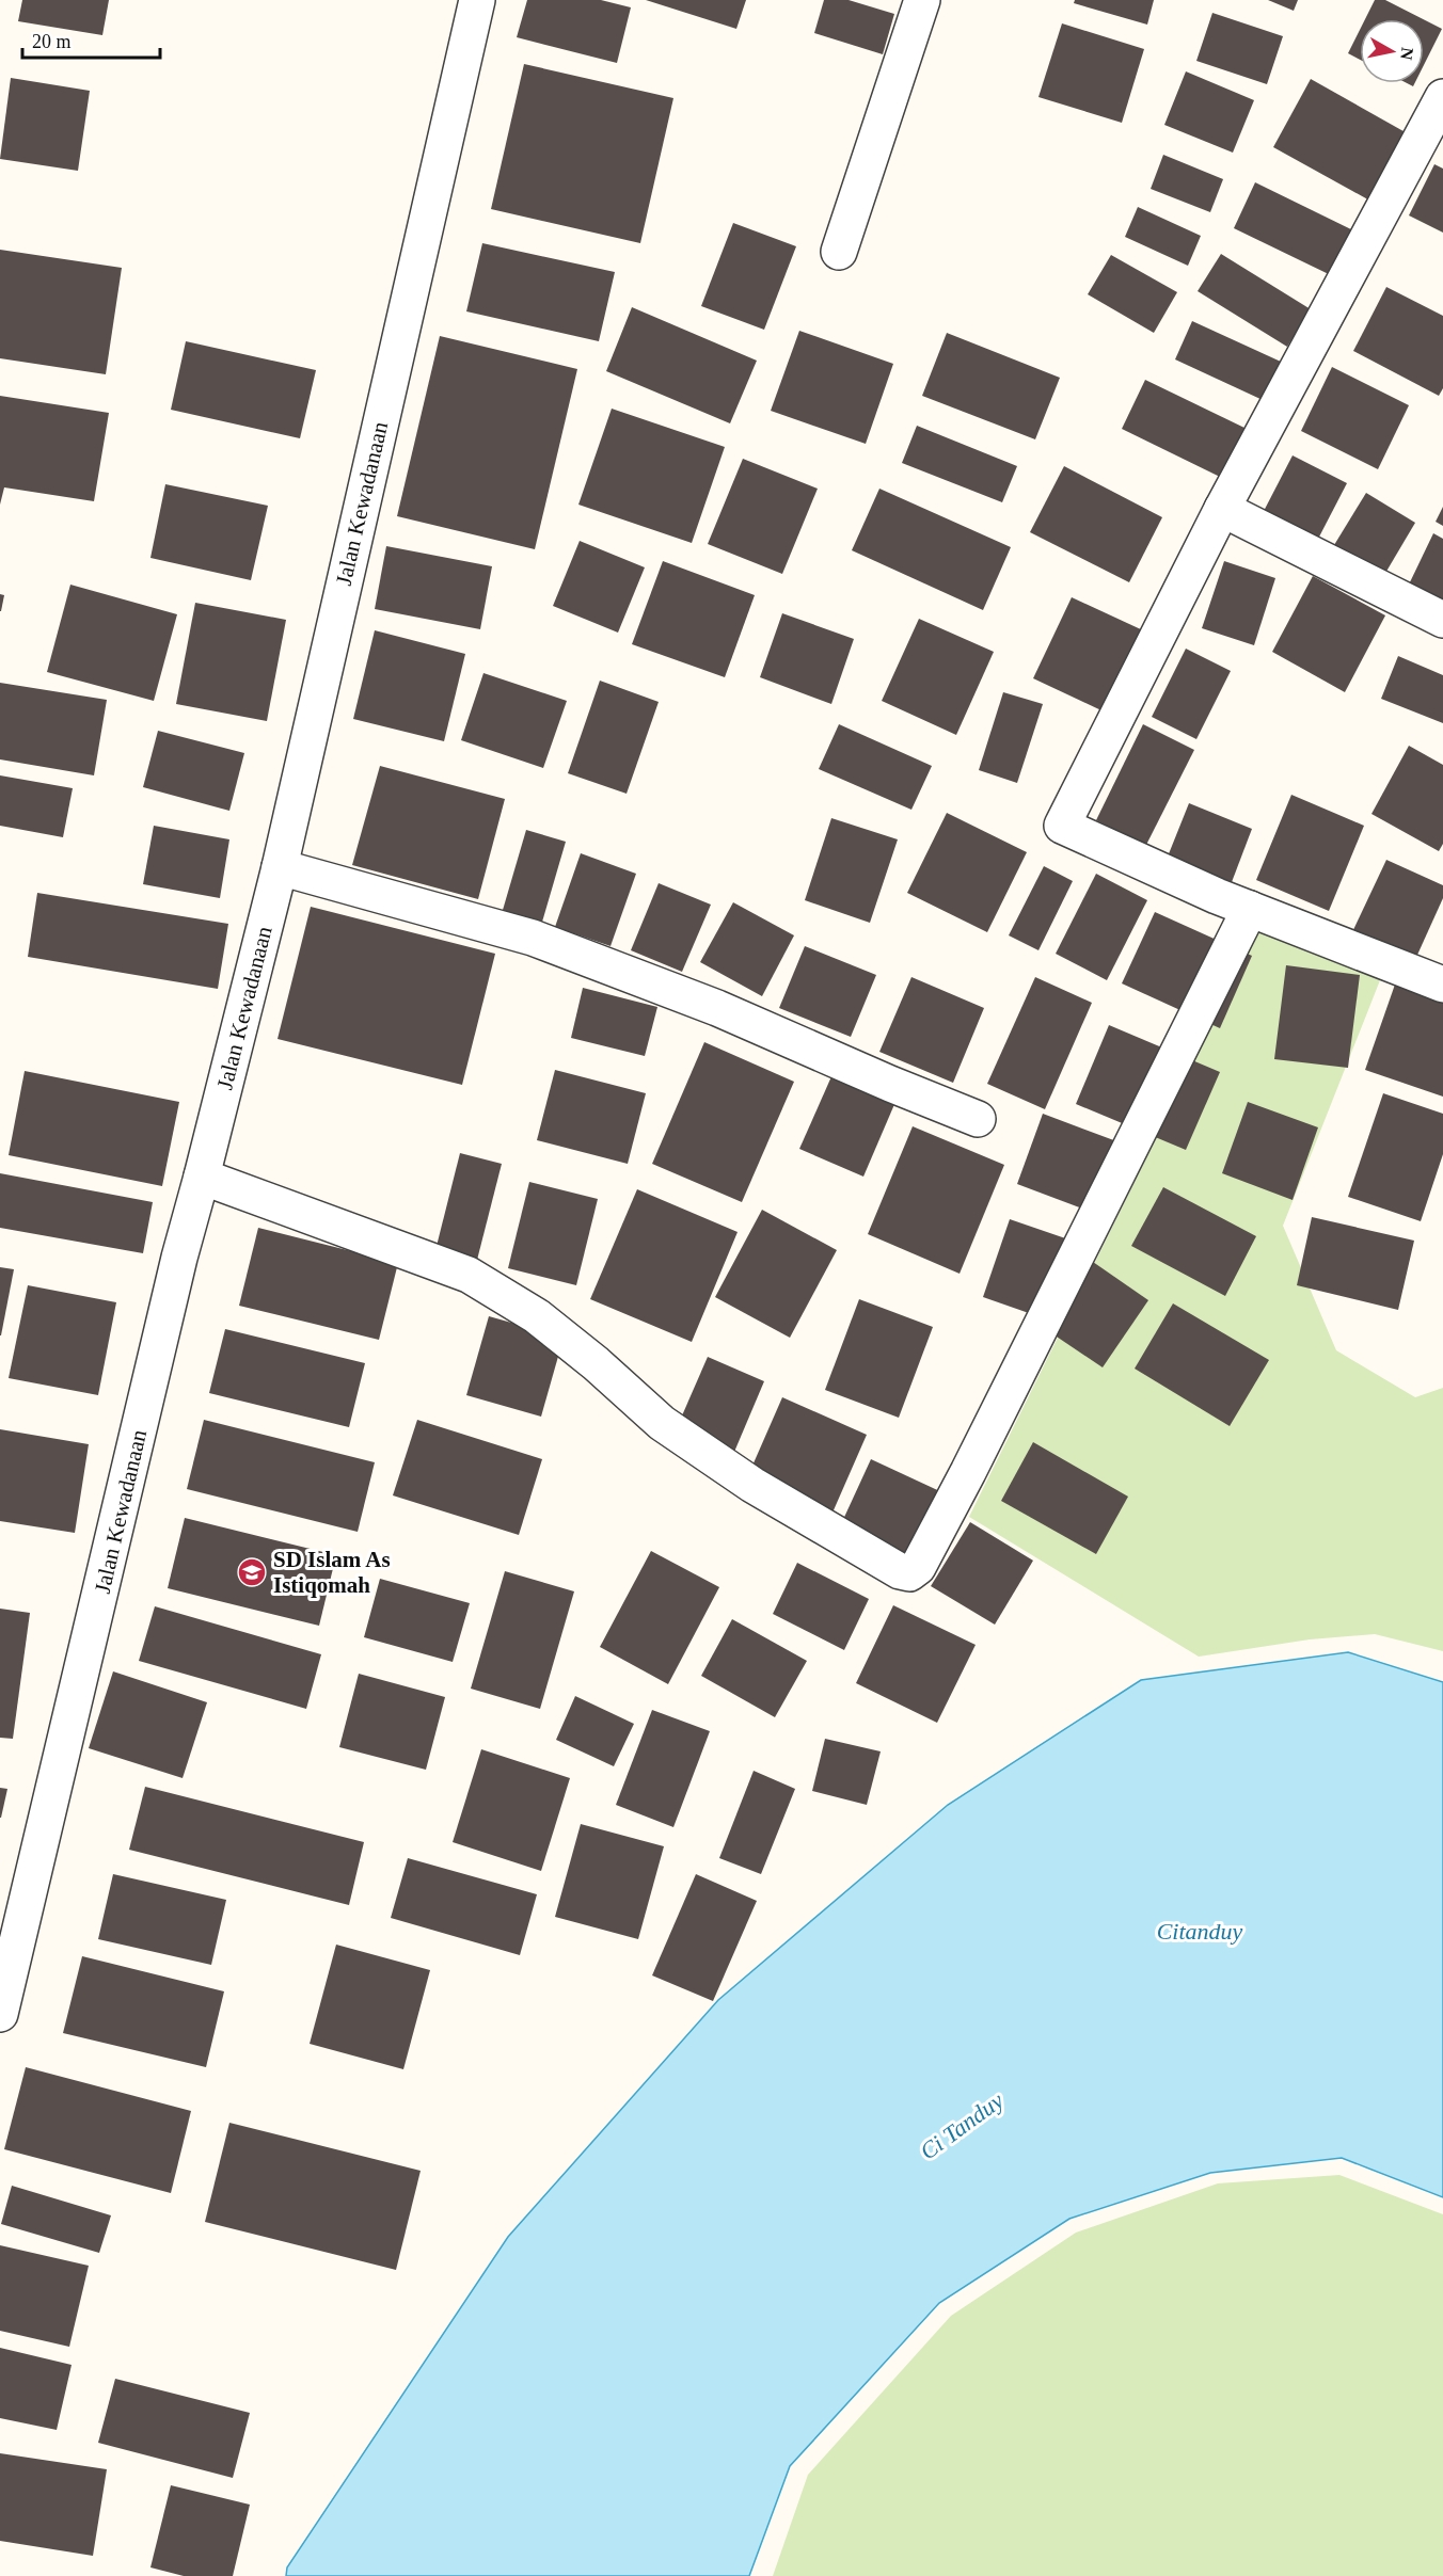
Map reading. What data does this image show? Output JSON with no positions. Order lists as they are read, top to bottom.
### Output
{
  "streets": {
    "street": ["Jalan Kewadanaan"]
  },
  "water": ["Citanduy", "Ci Tanduy"],
  "places": {
    "school or university": ["SD Islam As Istiqomah"]
  },
  "scale_bar": "20 m",
  "north": "right"
}
